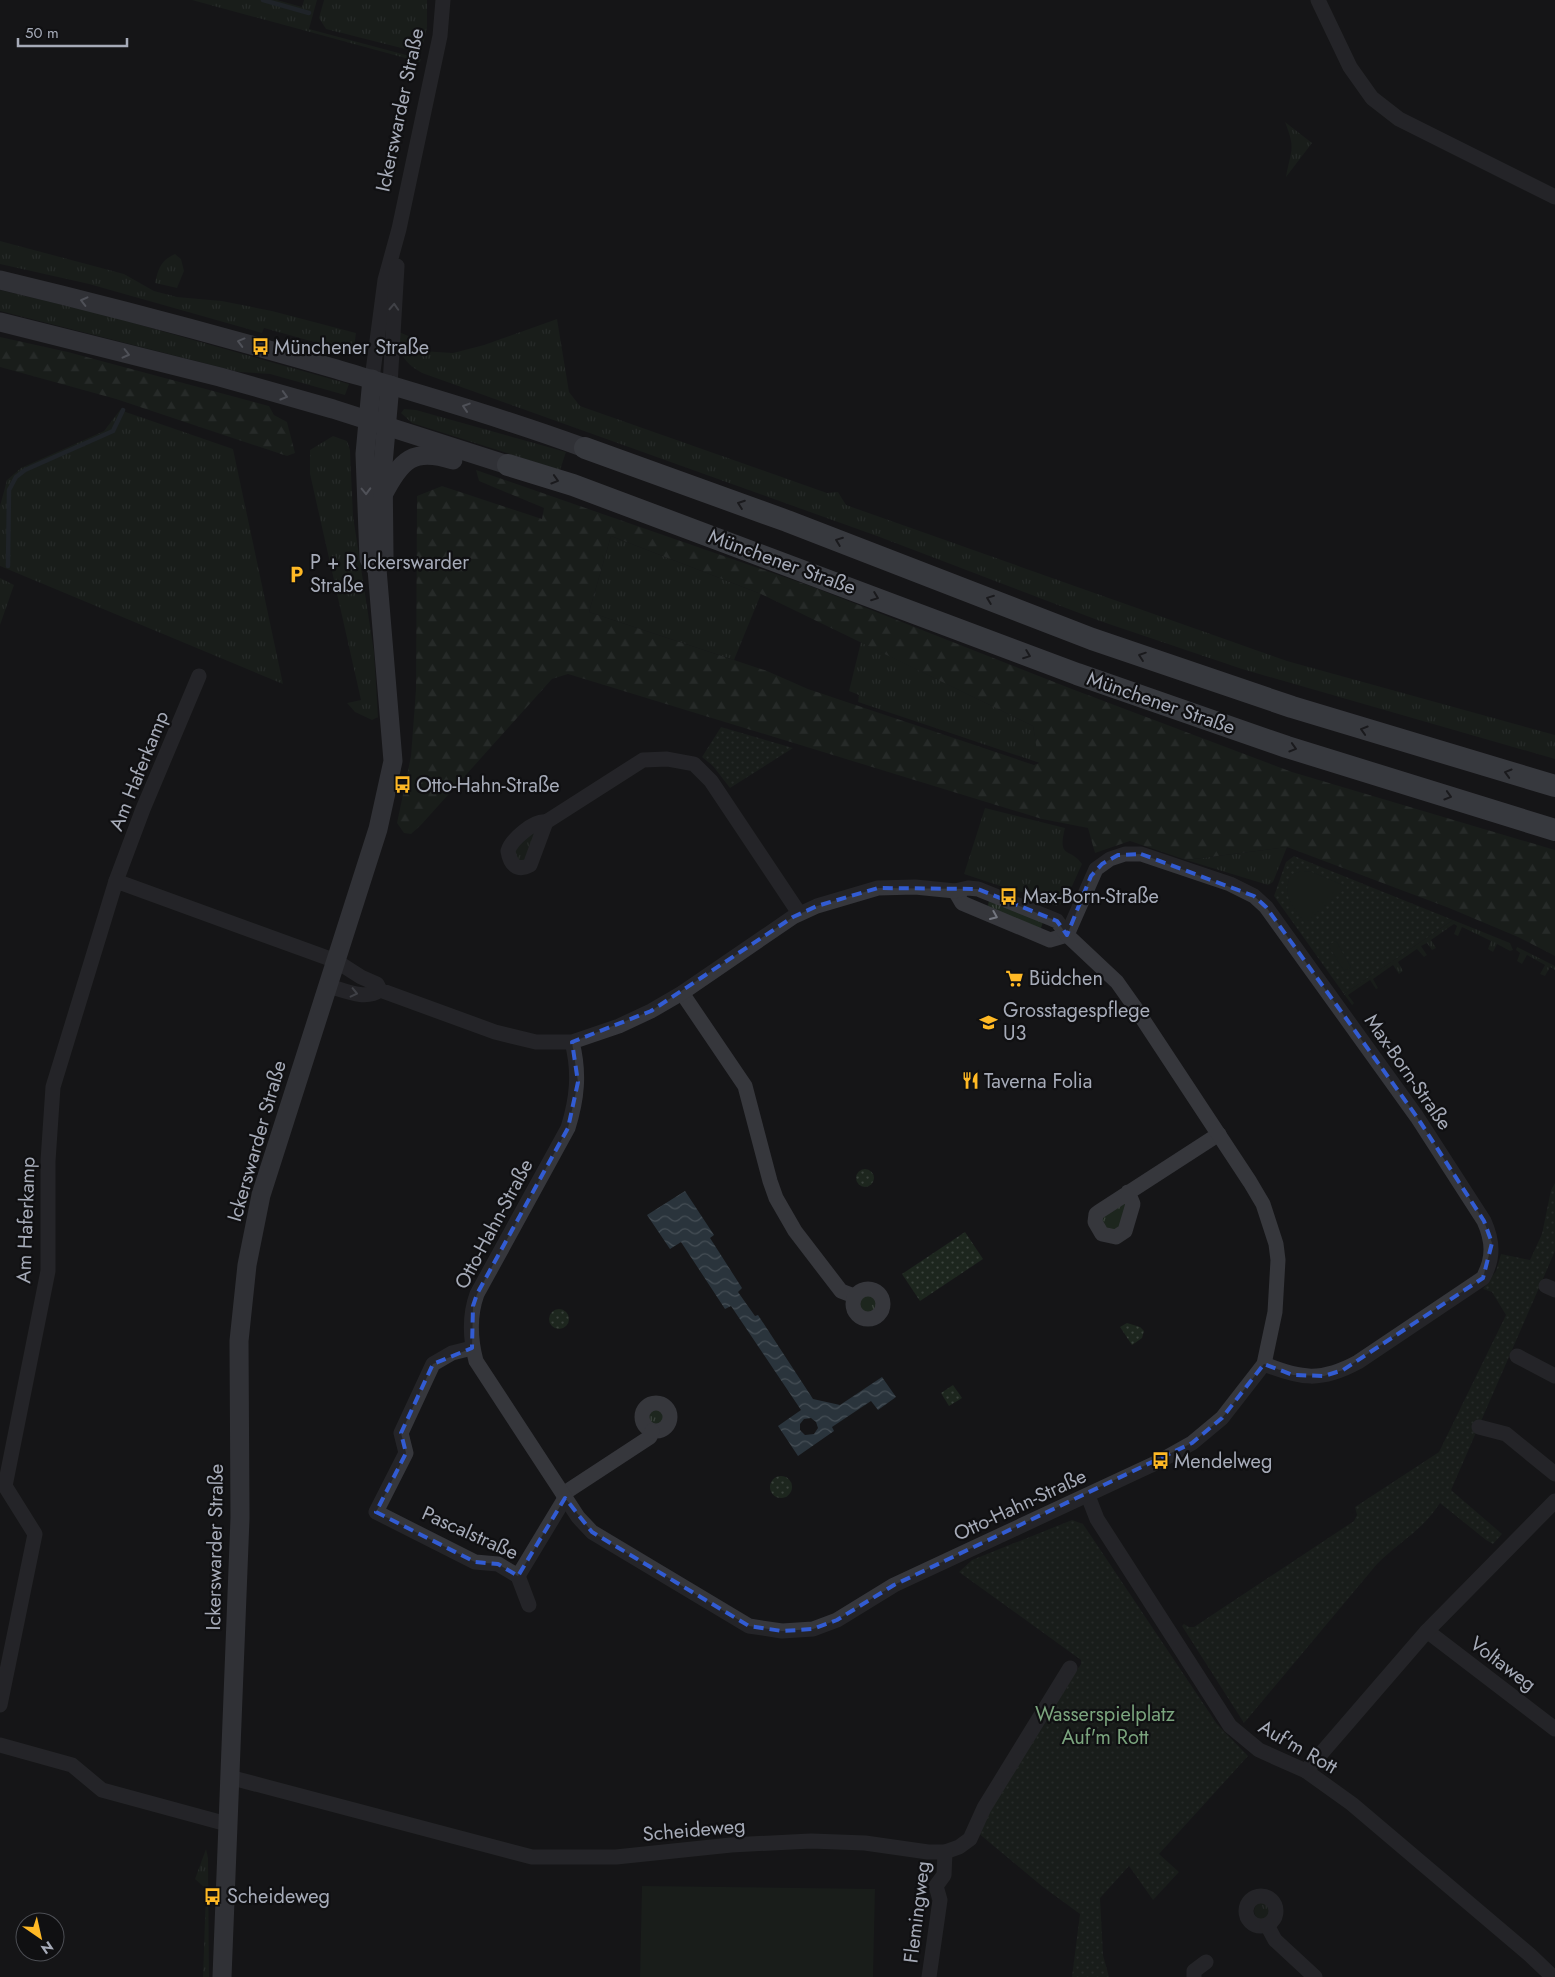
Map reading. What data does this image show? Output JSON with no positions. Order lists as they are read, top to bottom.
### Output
{
  "streets": {
    "highway": ["Münchener Straße"],
    "main road": ["Ickerswarder Straße"],
    "street": [
      "Am Haferkamp",
      "Max-Born-Straße",
      "Otto-Hahn-Straße",
      "Pascalstraße",
      "Voltaweg",
      "Auf'm Rott",
      "Scheideweg",
      "Flemingweg"
    ]
  },
  "crossings": [
    ["Ickerswarder Straße", "Münchener Straße"],
    ["Ickerswarder Straße", "Scheideweg"],
    ["Max-Born-Straße", "Otto-Hahn-Straße"],
    ["Otto-Hahn-Straße", "Pascalstraße"],
    ["Otto-Hahn-Straße", "Auf'm Rott"],
    ["Scheideweg", "Flemingweg"]
  ],
  "parks": ["Wasserspielplatz Auf'm Rott"],
  "places": {
    "bus stop": [
      "Münchener Straße",
      "Otto-Hahn-Straße",
      "Max-Born-Straße",
      "Mendelweg",
      "Scheideweg"
    ],
    "parking": ["P + R Ickerswarder Straße"],
    "supermarket": ["Büdchen"],
    "school or university": ["Grosstagespflege U3"],
    "restaurant": ["Taverna Folia"]
  },
  "scale_bar": "50 m",
  "north": "bottom right"
}
